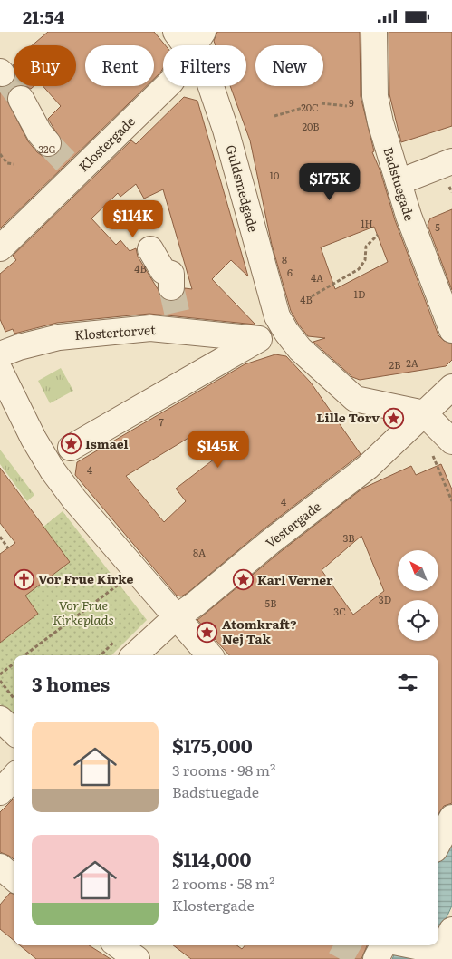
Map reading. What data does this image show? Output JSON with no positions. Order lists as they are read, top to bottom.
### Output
{
  "streets": {
    "street": [
      "Klostergade",
      "Badstuegade",
      "Guldsmedgade",
      "Klostertorvet",
      "Vestergade"
    ]
  },
  "crossings": [
    ["Klostergade", "Guldsmedgade"],
    ["Guldsmedgade", "Klostertorvet"]
  ],
  "parks": ["Vor Frue Kirkeplads"],
  "places": {
    "place": [
      "Lille Torv",
      "Ismael",
      "Karl Verner",
      "Atomkraft? Nej Tak"
    ],
    "church": ["Vor Frue Kirke"]
  },
  "house_numbers": [
    "9",
    "20C",
    "20B",
    "32G",
    "10",
    "1H",
    "5",
    "8",
    "4B",
    "6",
    "4A",
    "1D",
    "4B",
    "2A",
    "2B",
    "7",
    "4",
    "4",
    "3B",
    "8A",
    "3D",
    "5B",
    "3C"
  ],
  "north": "top left",
  "page": {
    "status": "21:54",
    "chip": [
      "Buy",
      "Rent",
      "Filters",
      "New"
    ],
    "price": ["$175K", "$114K", "$145K"],
    "heading": "3 homes",
    "list": [
      {
        "name": "$175,000",
        "note": "3 rooms · 98 m² · Badstuegade"
      },
      {
        "name": "$114,000",
        "note": "2 rooms · 58 m² · Klostergade"
      }
    ]
  }
}
